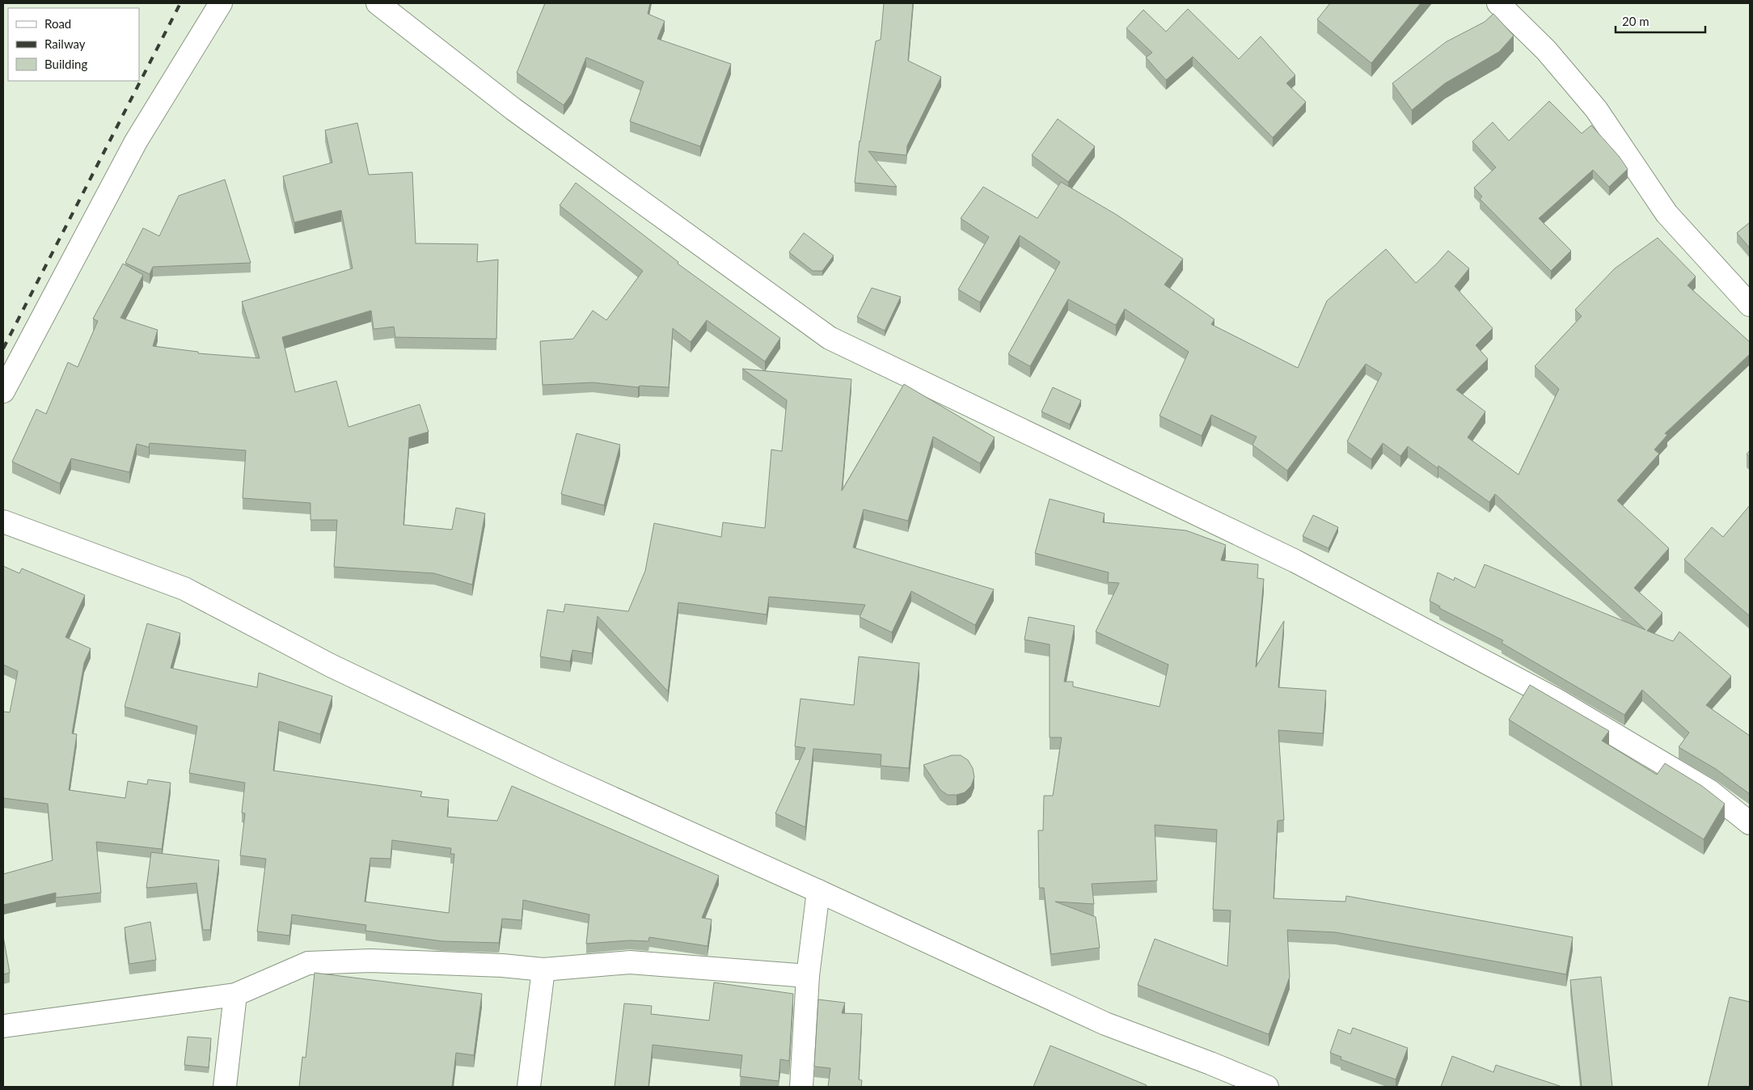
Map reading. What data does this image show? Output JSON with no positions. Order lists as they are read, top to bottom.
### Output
{
  "legend": ["Road", "Railway", "Building"],
  "scale_bar": "20 m"
}
